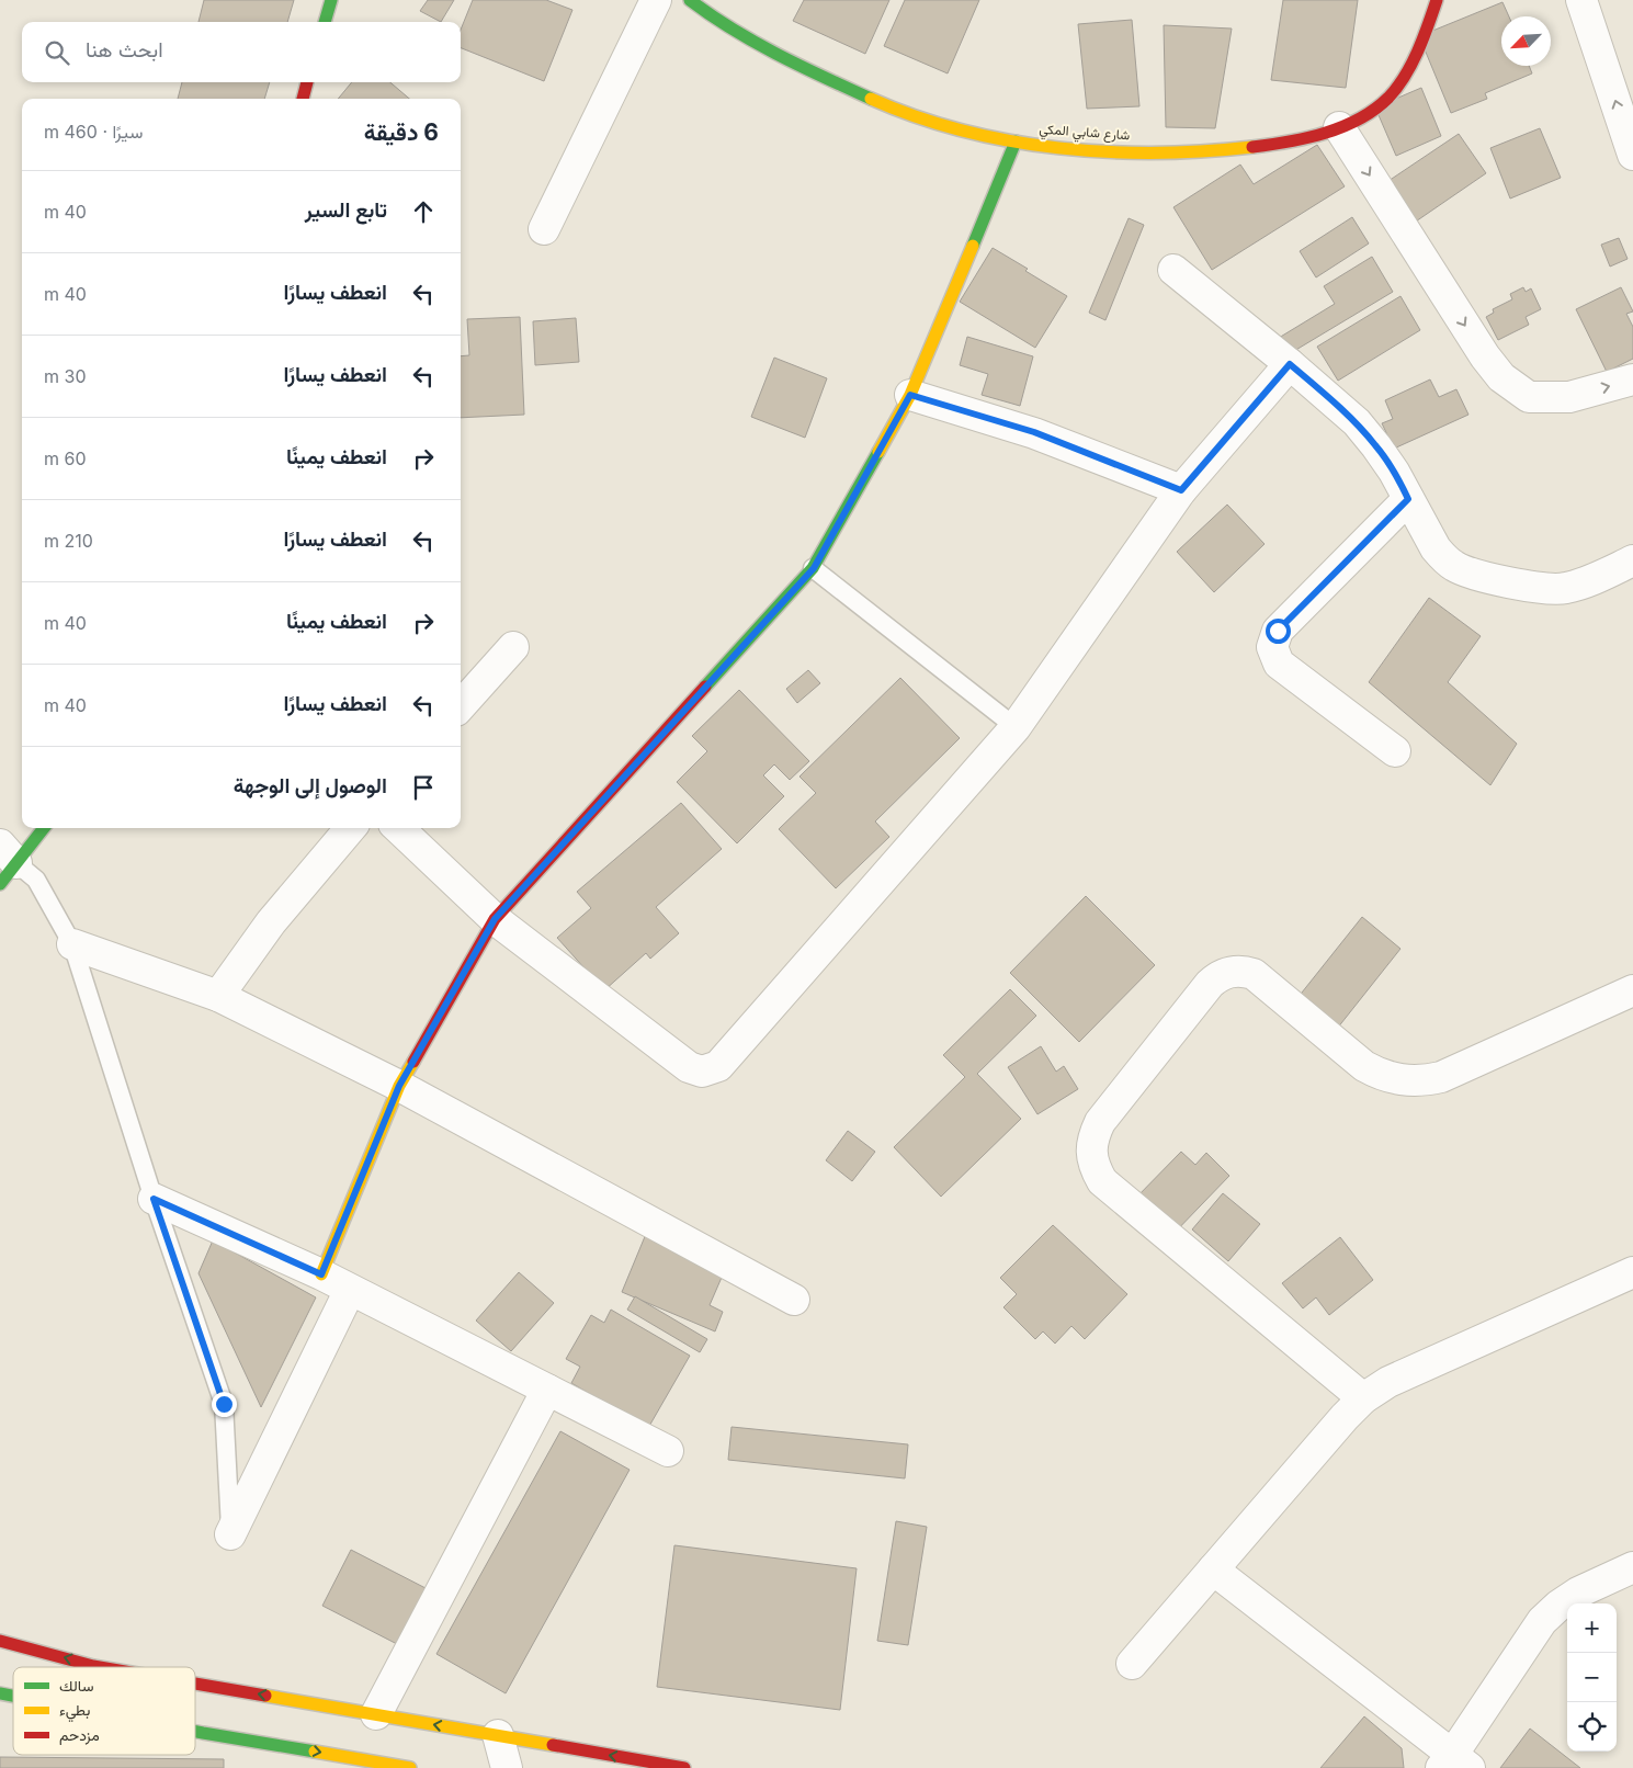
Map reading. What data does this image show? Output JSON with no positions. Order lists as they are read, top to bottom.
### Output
{
  "streets": {
    "main road": ["شارع شابي المكي"]
  },
  "legend": ["سالك", "بطيء", "مزدحم"],
  "north": "bottom left",
  "page": {
    "search": "ابحث هنا",
    "heading": ["6 دقيقة", "سيرًا · 460 m"],
    "list": [
      ["تابع السير", "40 m"],
      ["انعطف يسارًا", "40 m"],
      ["انعطف يسارًا", "30 m"],
      ["انعطف يمينًا", "60 m"],
      ["انعطف يسارًا", "210 m"],
      ["انعطف يمينًا", "40 m"],
      ["انعطف يسارًا", "40 m"],
      "الوصول إلى الوجهة"
    ],
    "map_buttons": ["+", "−"]
  }
}
